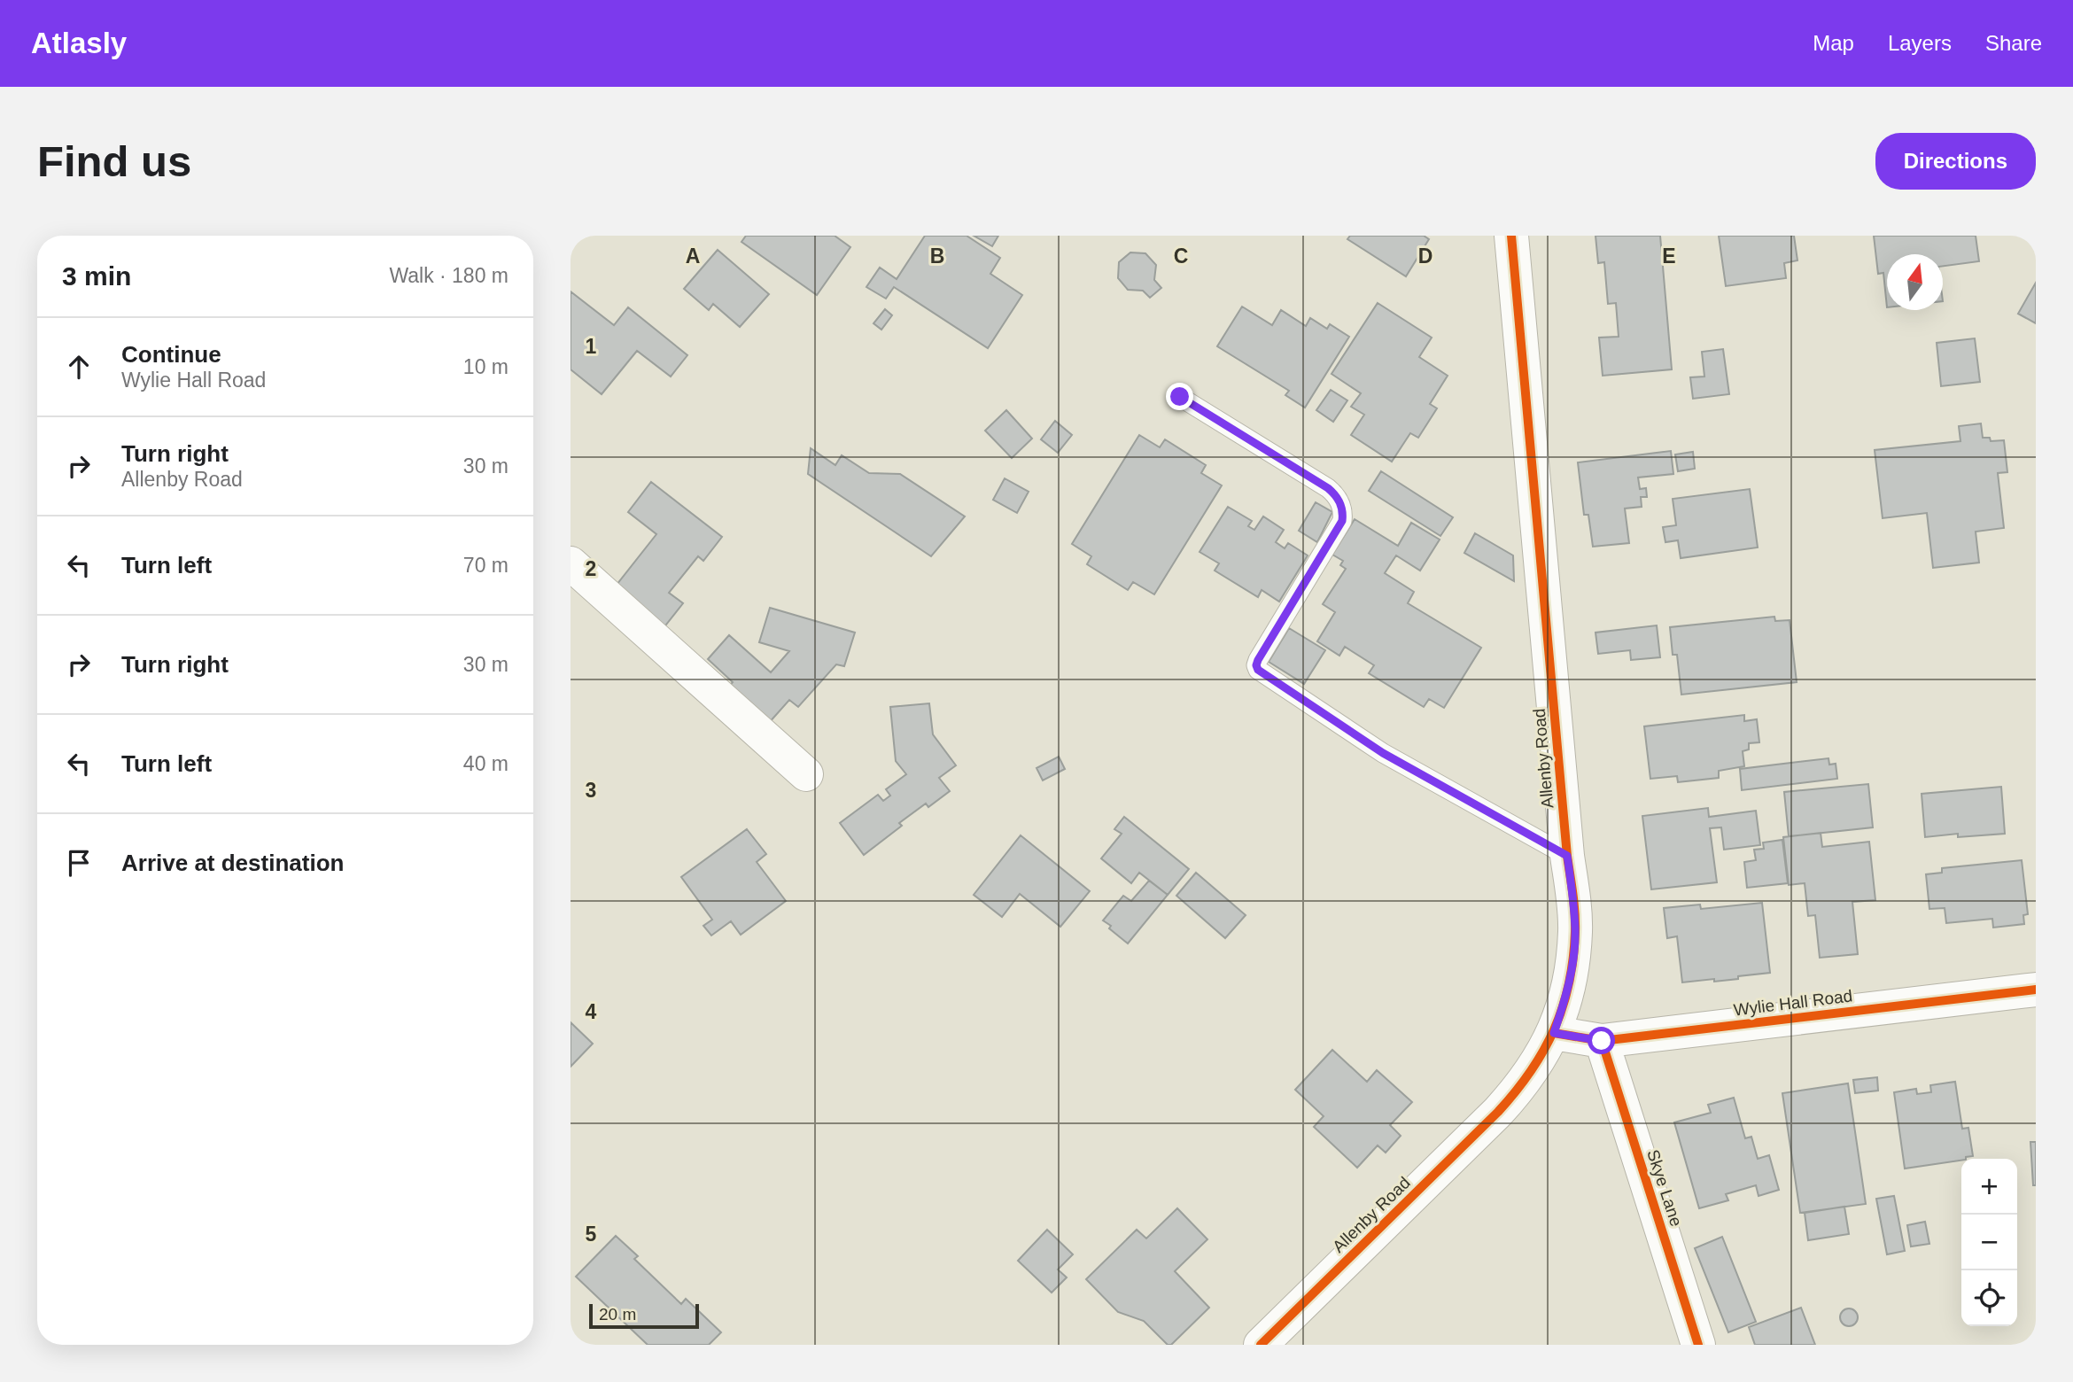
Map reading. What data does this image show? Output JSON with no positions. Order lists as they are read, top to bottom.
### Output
{
  "streets": {
    "street": ["Allenby Road", "Wylie Hall Road", "Skye Lane"]
  },
  "crossings": [
    ["Allenby Road", "Wylie Hall Road"],
    ["Wylie Hall Road", "Skye Lane"]
  ],
  "scale_bar": "20 m",
  "north": "top",
  "page": {
    "header": "Atlasly",
    "nav": ["Map", "Layers", "Share"],
    "buttons": "Directions",
    "title": "Find us",
    "heading": ["3 min", "Walk · 180 m"],
    "list": [
      ["Continue", "Wylie Hall Road", "10 m"],
      ["Turn right", "Allenby Road", "30 m"],
      ["Turn left", "70 m"],
      ["Turn right", "30 m"],
      ["Turn left", "40 m"],
      "Arrive at destination"
    ],
    "map_buttons": ["+", "−"],
    "scale": "20 m"
  },
  "grid": {
    "columns": [
      "A",
      "B",
      "C",
      "D",
      "E"
    ],
    "rows": [
      "1",
      "2",
      "3",
      "4",
      "5"
    ]
  }
}
